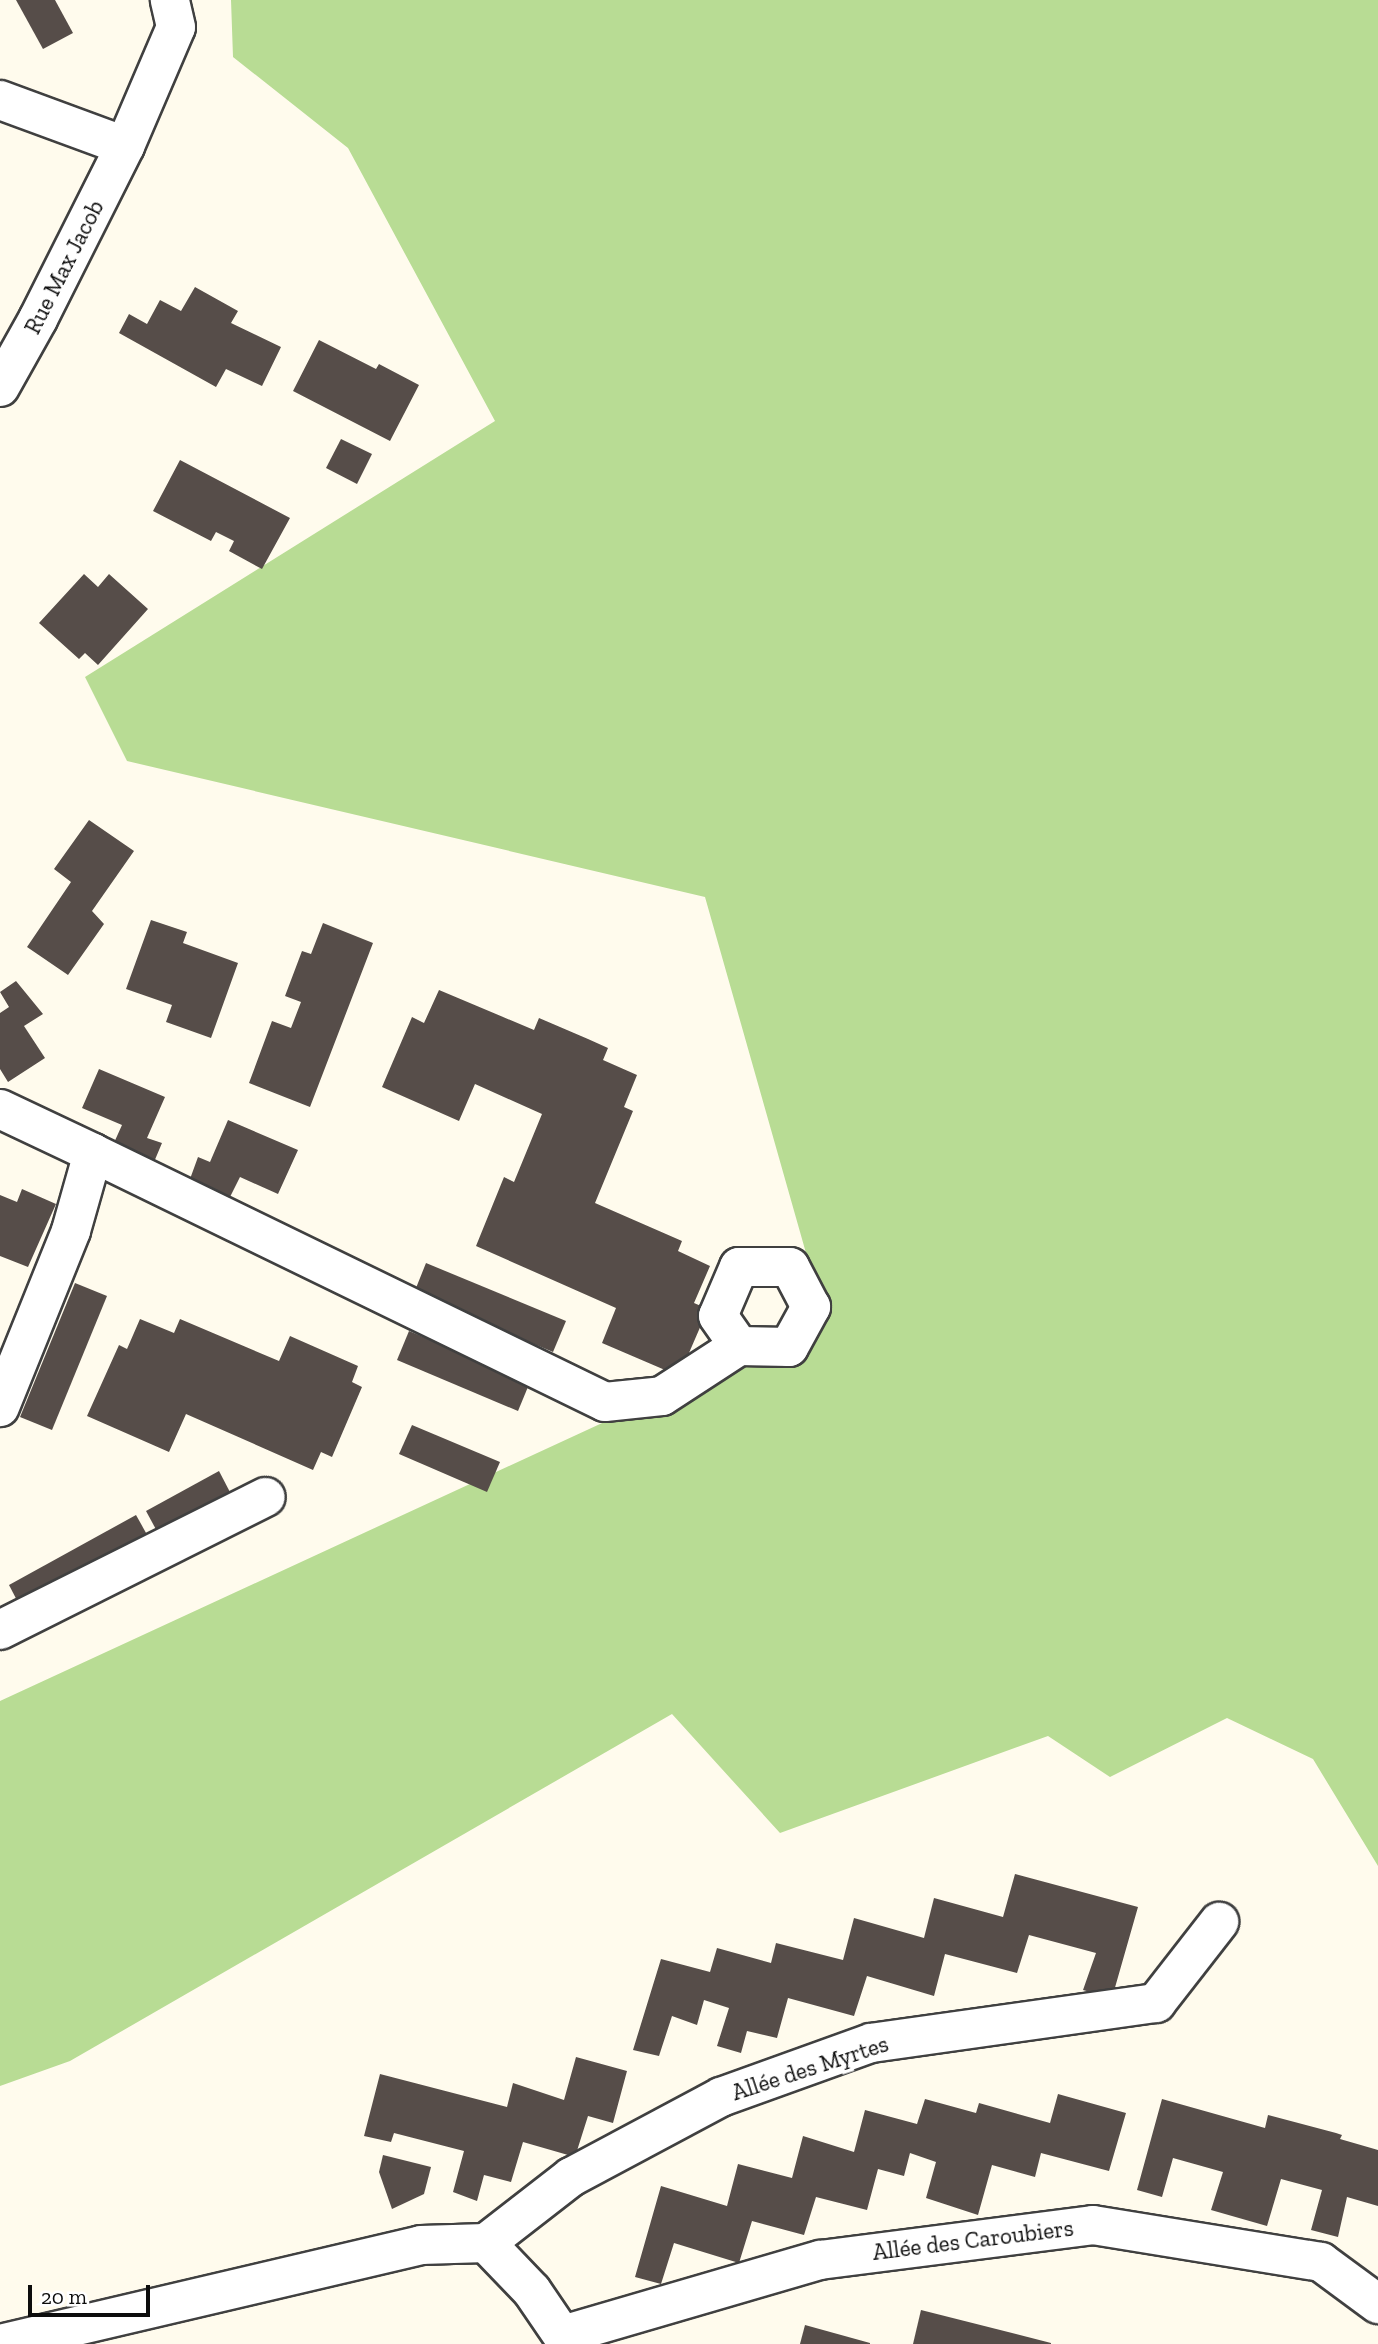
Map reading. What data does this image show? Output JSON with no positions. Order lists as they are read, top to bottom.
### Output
{
  "streets": {
    "street": ["Rue Max Jacob", "Allée des Myrtes", "Allée des Caroubiers"]
  },
  "scale_bar": "20 m"
}
